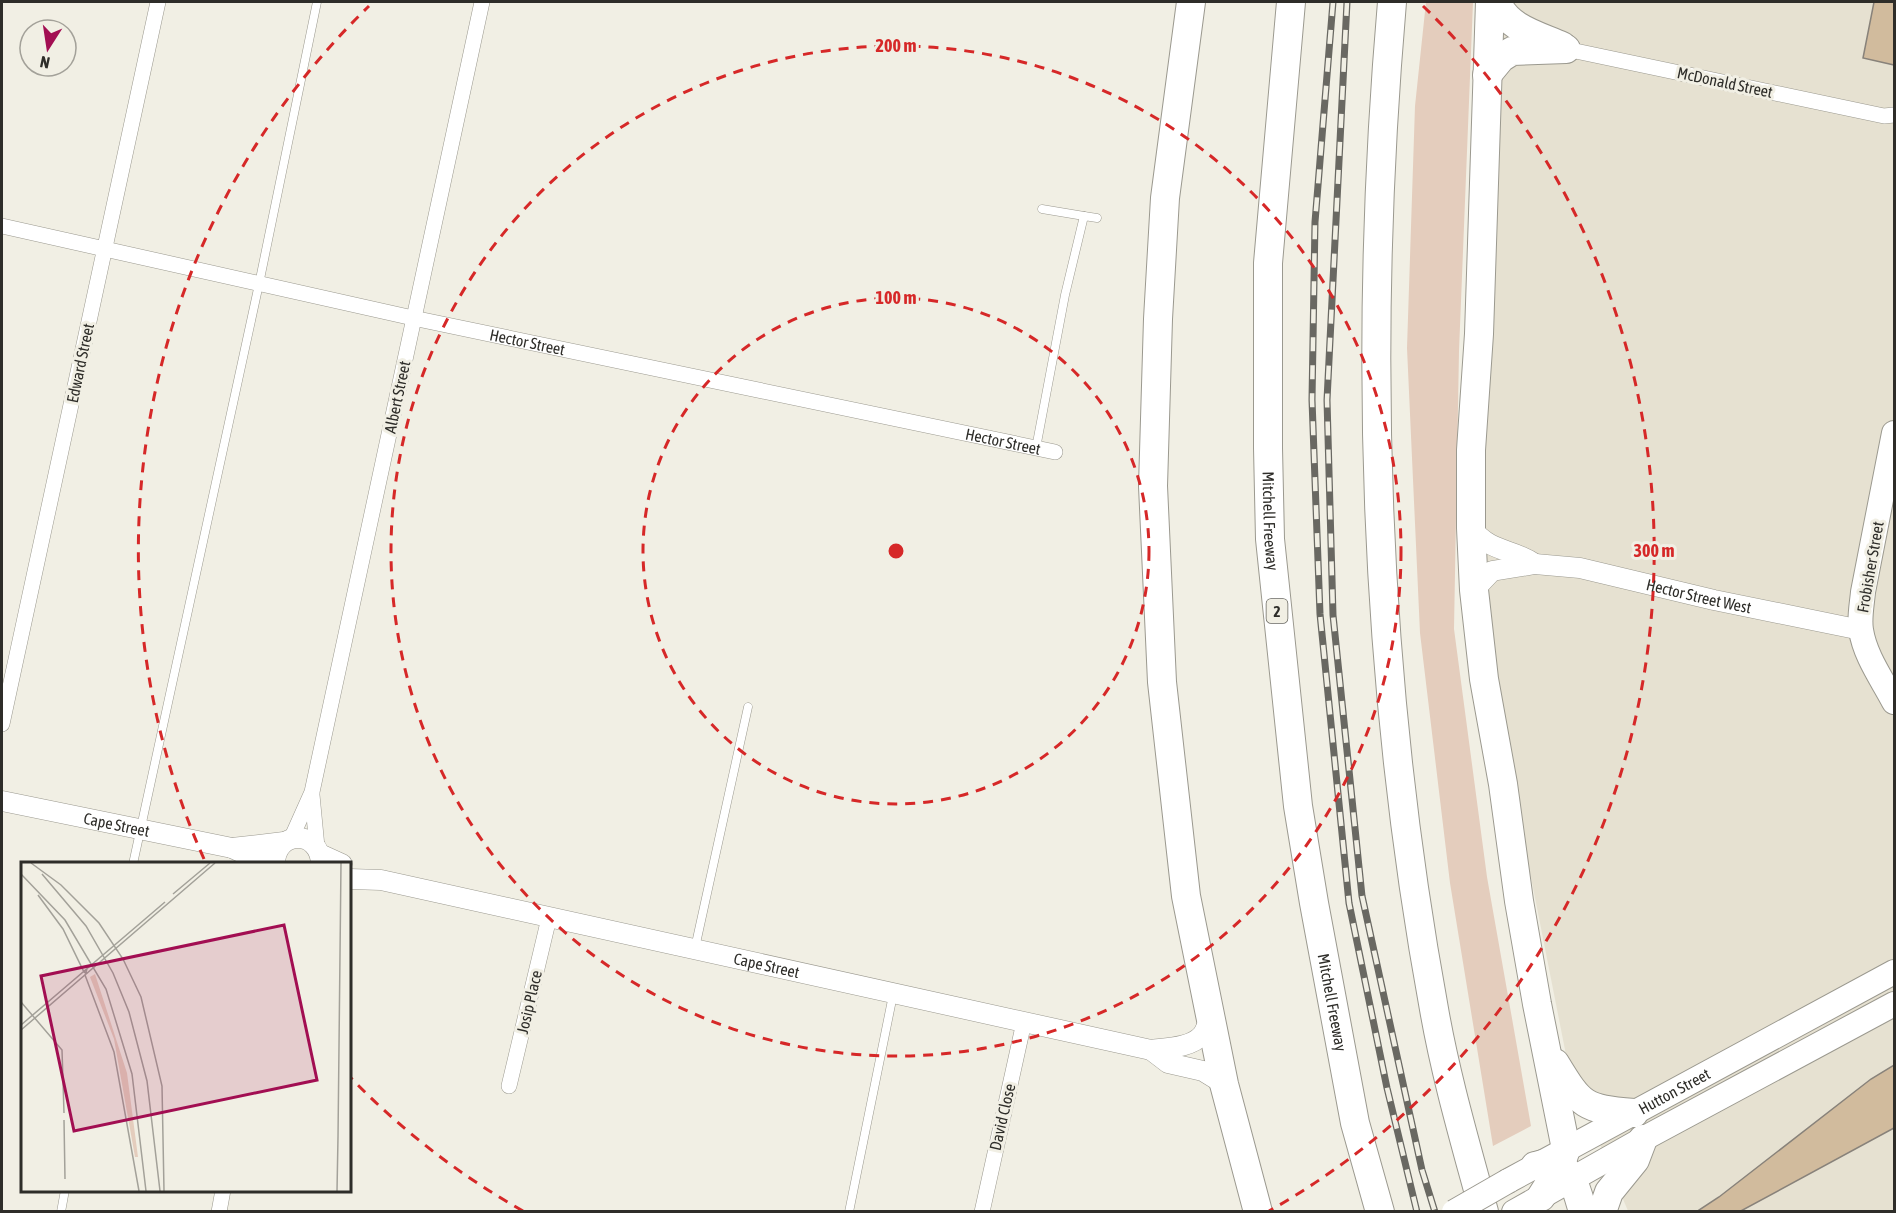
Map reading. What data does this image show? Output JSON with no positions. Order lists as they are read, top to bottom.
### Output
{
  "streets": {
    "highway": ["Mitchell Freeway", "2"],
    "main road": ["Frobisher Street", "Hutton Street"],
    "street": [
      "McDonald Street",
      "Hector Street",
      "Edward Street",
      "Albert Street",
      "Hector Street West",
      "Cape Street",
      "Josip Place",
      "David Close"
    ]
  },
  "crossings": [
    ["Hector Street", "Edward Street"],
    ["Hector Street", "Albert Street"],
    ["Albert Street", "Cape Street"],
    ["Frobisher Street", "Hector Street West"],
    ["Cape Street", "Josip Place"],
    ["Cape Street", "David Close"]
  ],
  "north": "bottom",
  "rings": ["200 m", "100 m", "300 m"]
}
